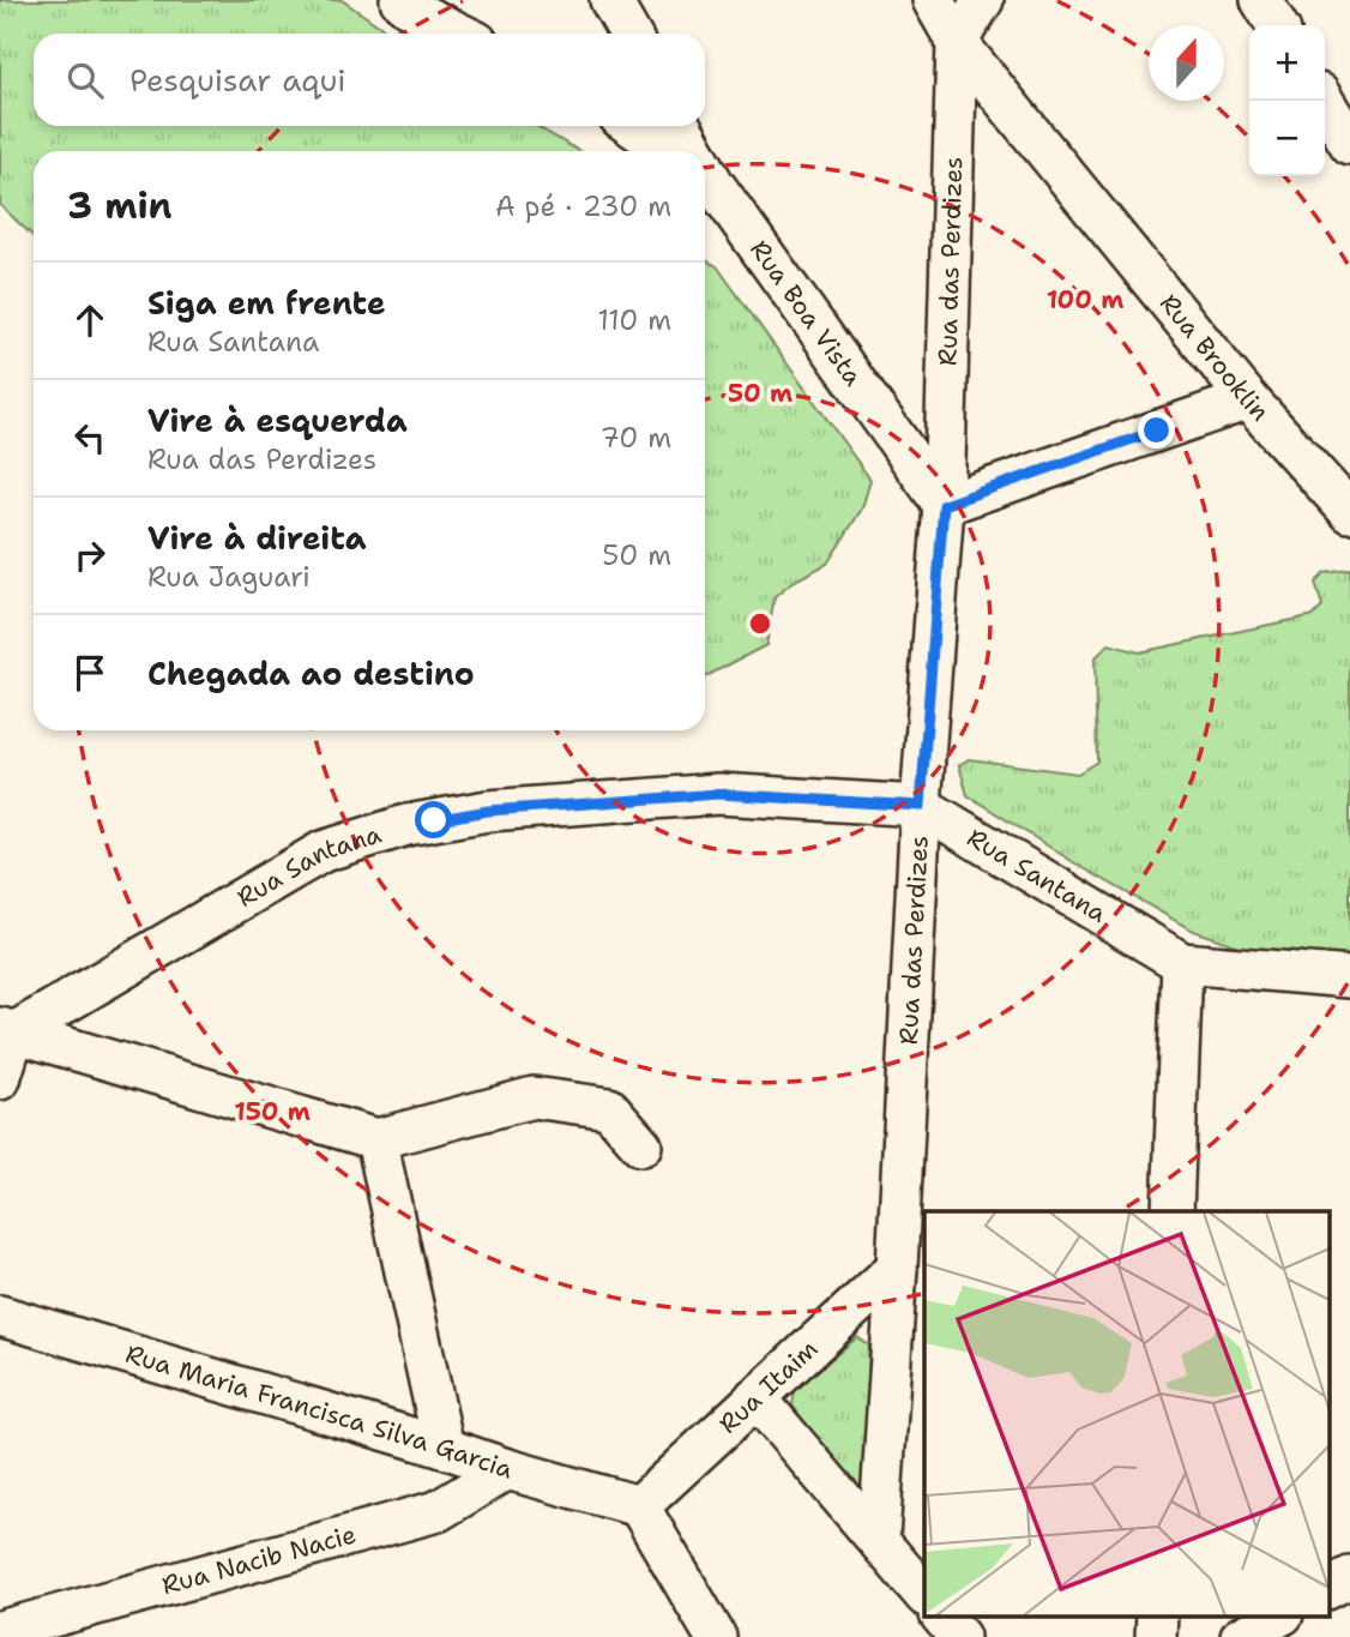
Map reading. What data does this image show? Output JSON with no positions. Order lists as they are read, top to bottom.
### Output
{
  "streets": {
    "street": [
      "Rua das Perdizes",
      "Rua Boa Vista",
      "Rua Brooklin",
      "Rua Santana",
      "Rua Itaim",
      "Rua Maria Francisca Silva Garcia",
      "Rua Nacib Nacie"
    ]
  },
  "crossings": [
    ["Rua das Perdizes", "Rua Boa Vista"],
    ["Rua das Perdizes", "Rua Brooklin"],
    ["Rua das Perdizes", "Rua Santana"],
    ["Rua das Perdizes", "Rua Itaim"],
    ["Rua Itaim", "Rua Maria Francisca Silva Garcia"],
    ["Rua Maria Francisca Silva Garcia", "Rua Nacib Nacie"]
  ],
  "north": "top",
  "page": {
    "map_buttons": ["+", "−"],
    "search": "Pesquisar aqui",
    "heading": ["3 min", "A pé · 230 m"],
    "list": [
      ["Siga em frente", "Rua Santana", "110 m"],
      ["Vire à esquerda", "Rua das Perdizes", "70 m"],
      ["Vire à direita", "Rua Jaguari", "50 m"],
      "Chegada ao destino"
    ]
  },
  "rings": ["100 m", "50 m", "150 m"]
}
